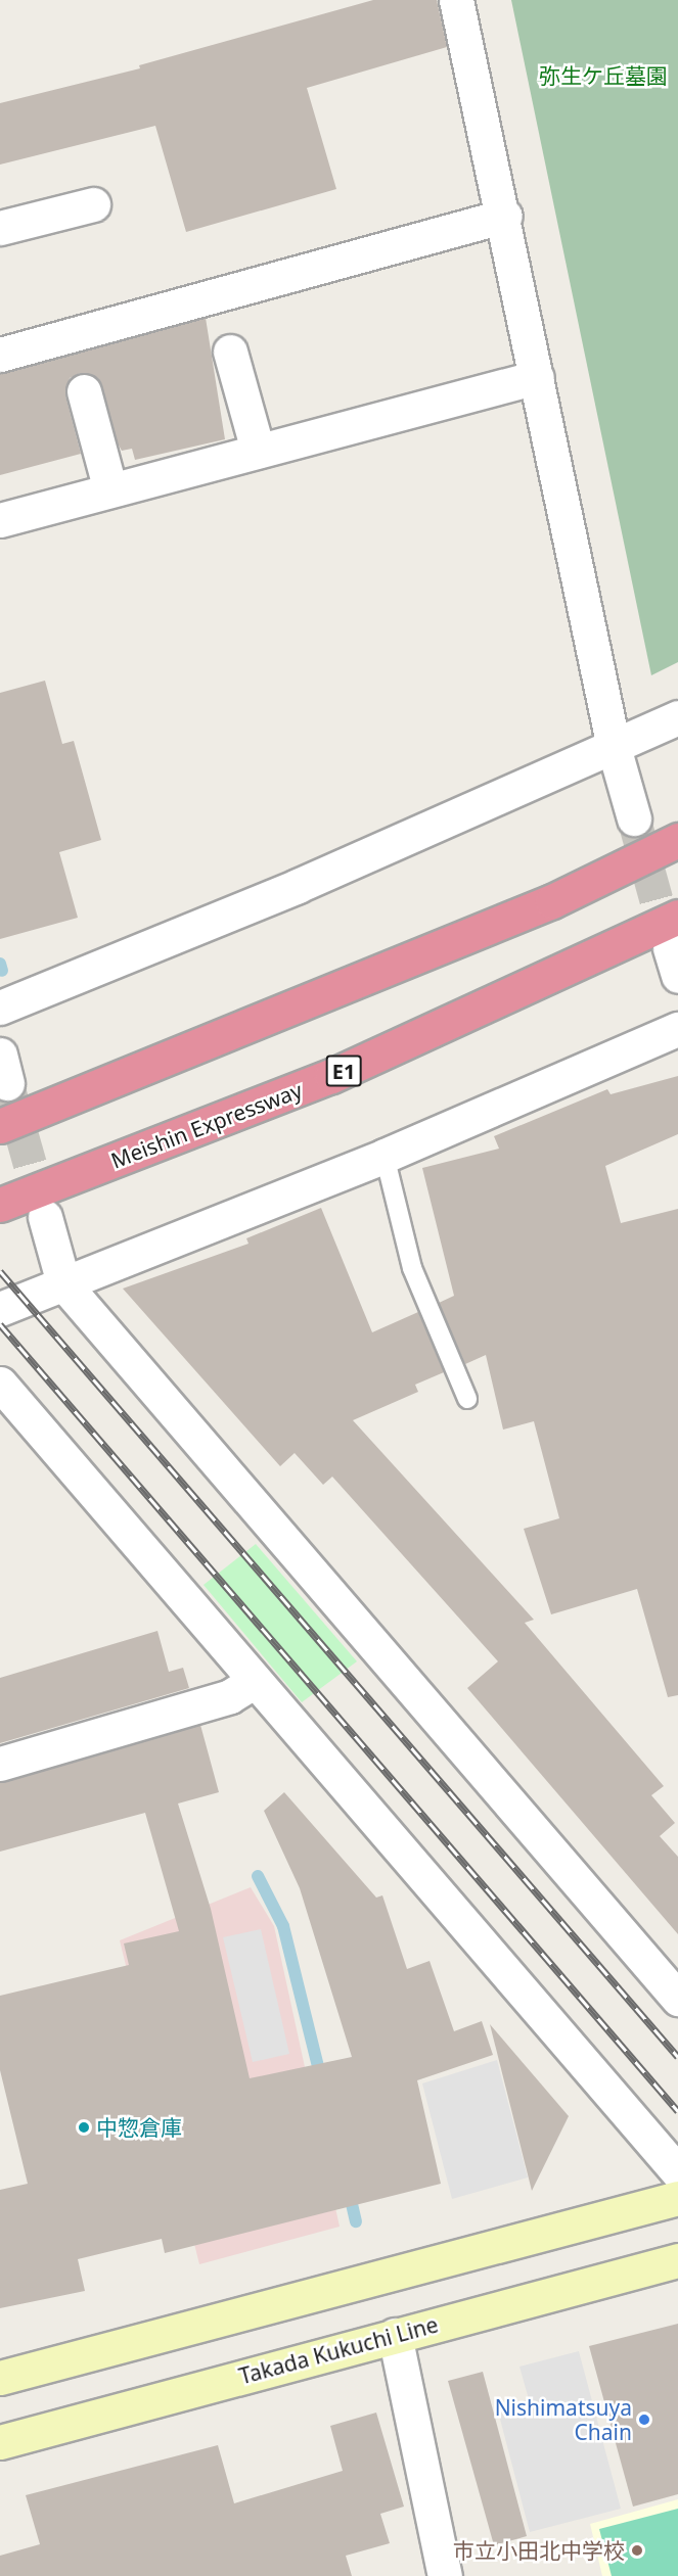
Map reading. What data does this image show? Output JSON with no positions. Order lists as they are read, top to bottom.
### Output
{
  "streets": {
    "highway": ["E1", "Meishin Expressway"],
    "main road": ["Takada Kukuchi Line"]
  },
  "parks": ["弥生ケ丘墓園"],
  "places": ["中惣倉庫", "Nishimatsuya Chain", "市立小田北中学校"]
}
